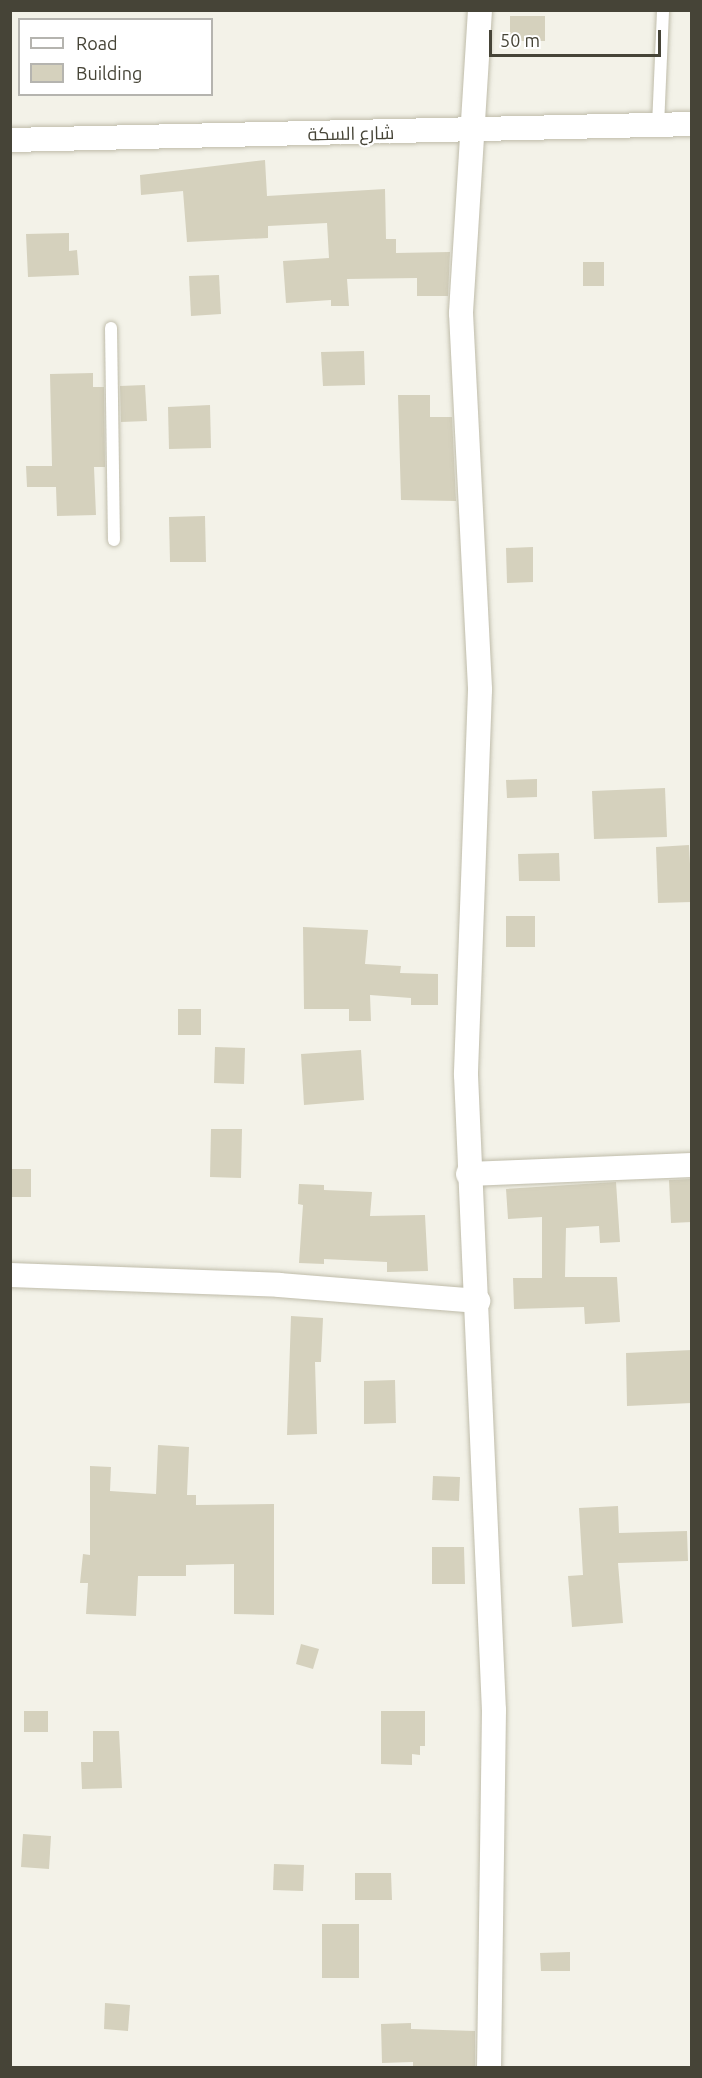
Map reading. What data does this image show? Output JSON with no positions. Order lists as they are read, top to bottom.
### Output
{
  "streets": {
    "street": ["شارع السكة"]
  },
  "legend": ["Road", "Building"],
  "scale_bar": "50 m"
}
